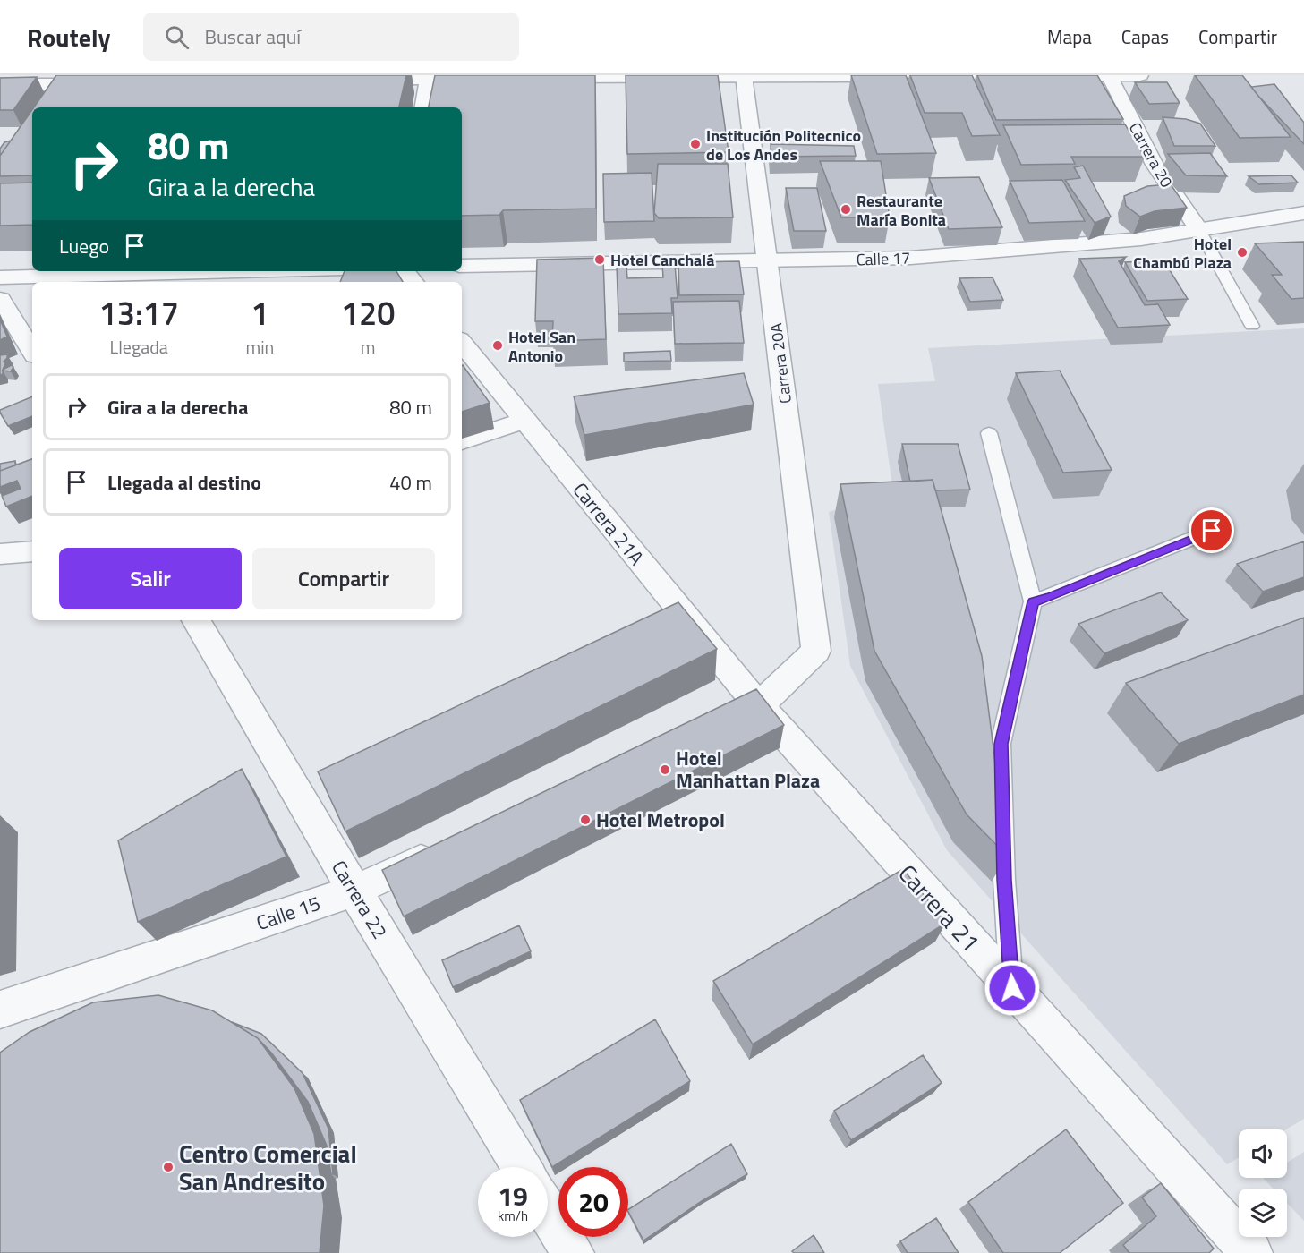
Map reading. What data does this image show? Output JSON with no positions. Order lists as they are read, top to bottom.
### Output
{
  "streets": {
    "street": [
      "Carrera 20",
      "Calle 17",
      "Carrera 20A",
      "Carrera 21A",
      "Carrera 22",
      "Carrera 21",
      "Calle 15"
    ]
  },
  "crossings": [
    ["Carrera 20", "Calle 17"],
    ["Calle 17", "Carrera 20A"],
    ["Carrera 20A", "Carrera 21A"],
    ["Carrera 20A", "Carrera 21"],
    ["Carrera 21A", "Carrera 21"],
    ["Carrera 22", "Calle 15"]
  ],
  "places": [
    "Institución Politecnico de Los Andes",
    "Restaurante María Bonita",
    "Hotel Chambú Plaza",
    "Hotel Canchalá",
    "Hotel San Antonio",
    "Hotel Manhattan Plaza",
    "Hotel Metropol",
    "Centro Comercial San Andresito"
  ],
  "page": {
    "header": "Routely",
    "search": "Buscar aquí",
    "nav": ["Mapa", "Capas", "Compartir"],
    "turn": ["80 m", "Gira a la derecha"],
    "then": "Luego",
    "eta": [
      "13:17",
      "Llegada",
      "1",
      "min",
      "120",
      "m"
    ],
    "list": [
      {
        "name": "Gira a la derecha",
        "value": "80 m"
      },
      {
        "name": "Llegada al destino",
        "value": "40 m"
      }
    ],
    "buttons": ["Salir", "Compartir"],
    "speed": "19 km/h",
    "limit": "20"
  }
}
